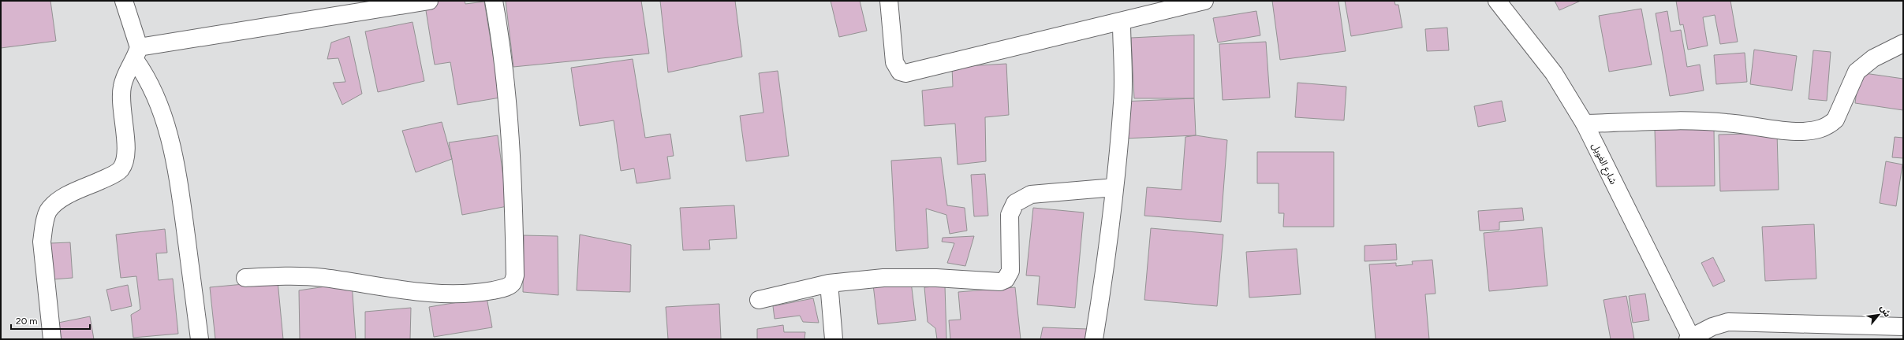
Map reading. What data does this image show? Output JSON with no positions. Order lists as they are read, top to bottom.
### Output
{
  "streets": {
    "street": ["شارع الغويل"]
  },
  "scale_bar": "20 m",
  "north": "top right"
}
